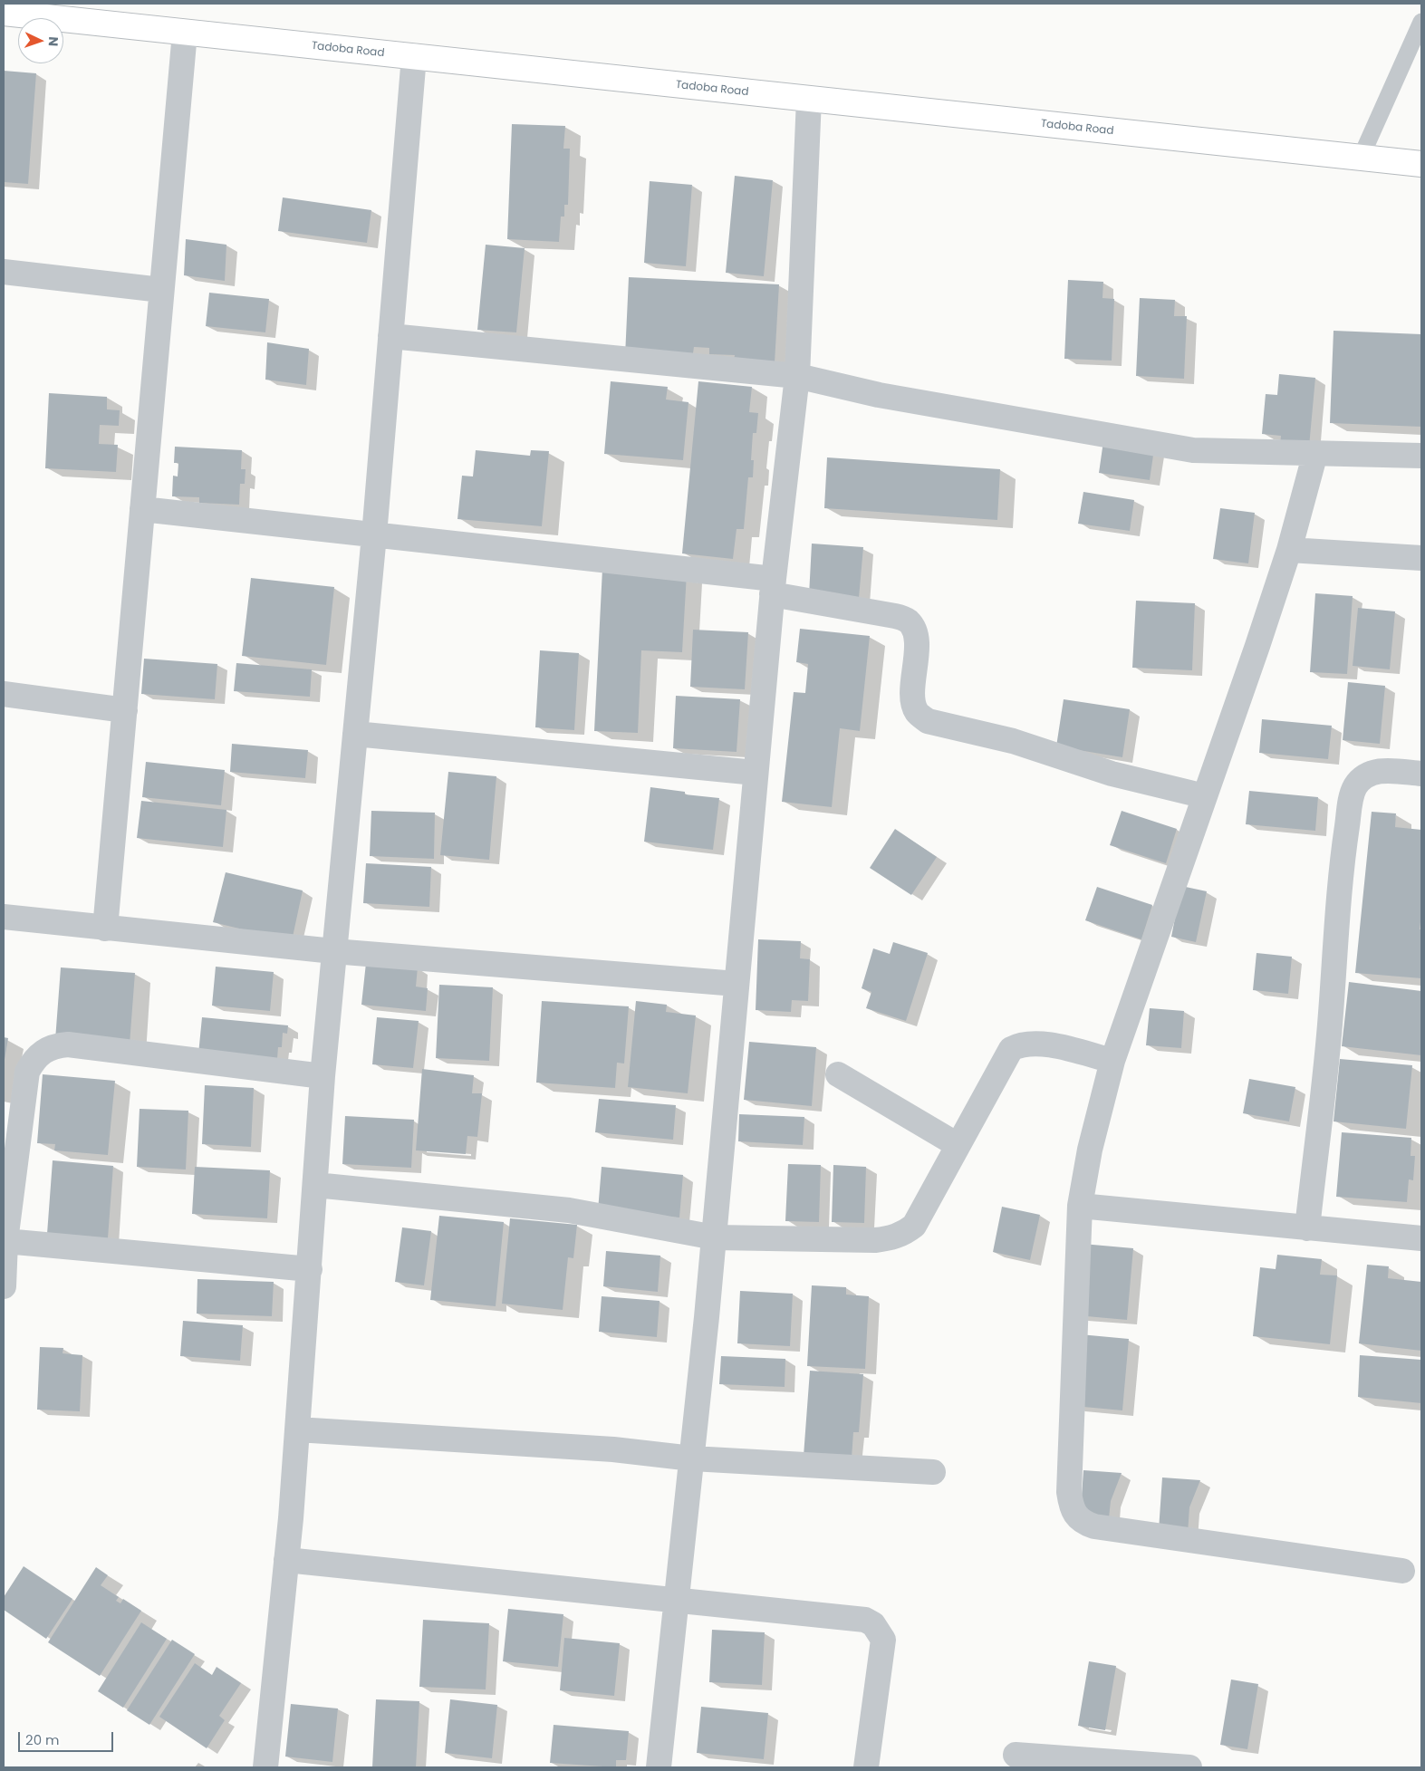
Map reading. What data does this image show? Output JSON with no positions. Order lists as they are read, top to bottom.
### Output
{
  "streets": {
    "main road": ["Tadoba Road"]
  },
  "scale_bar": "20 m",
  "north": "right"
}
